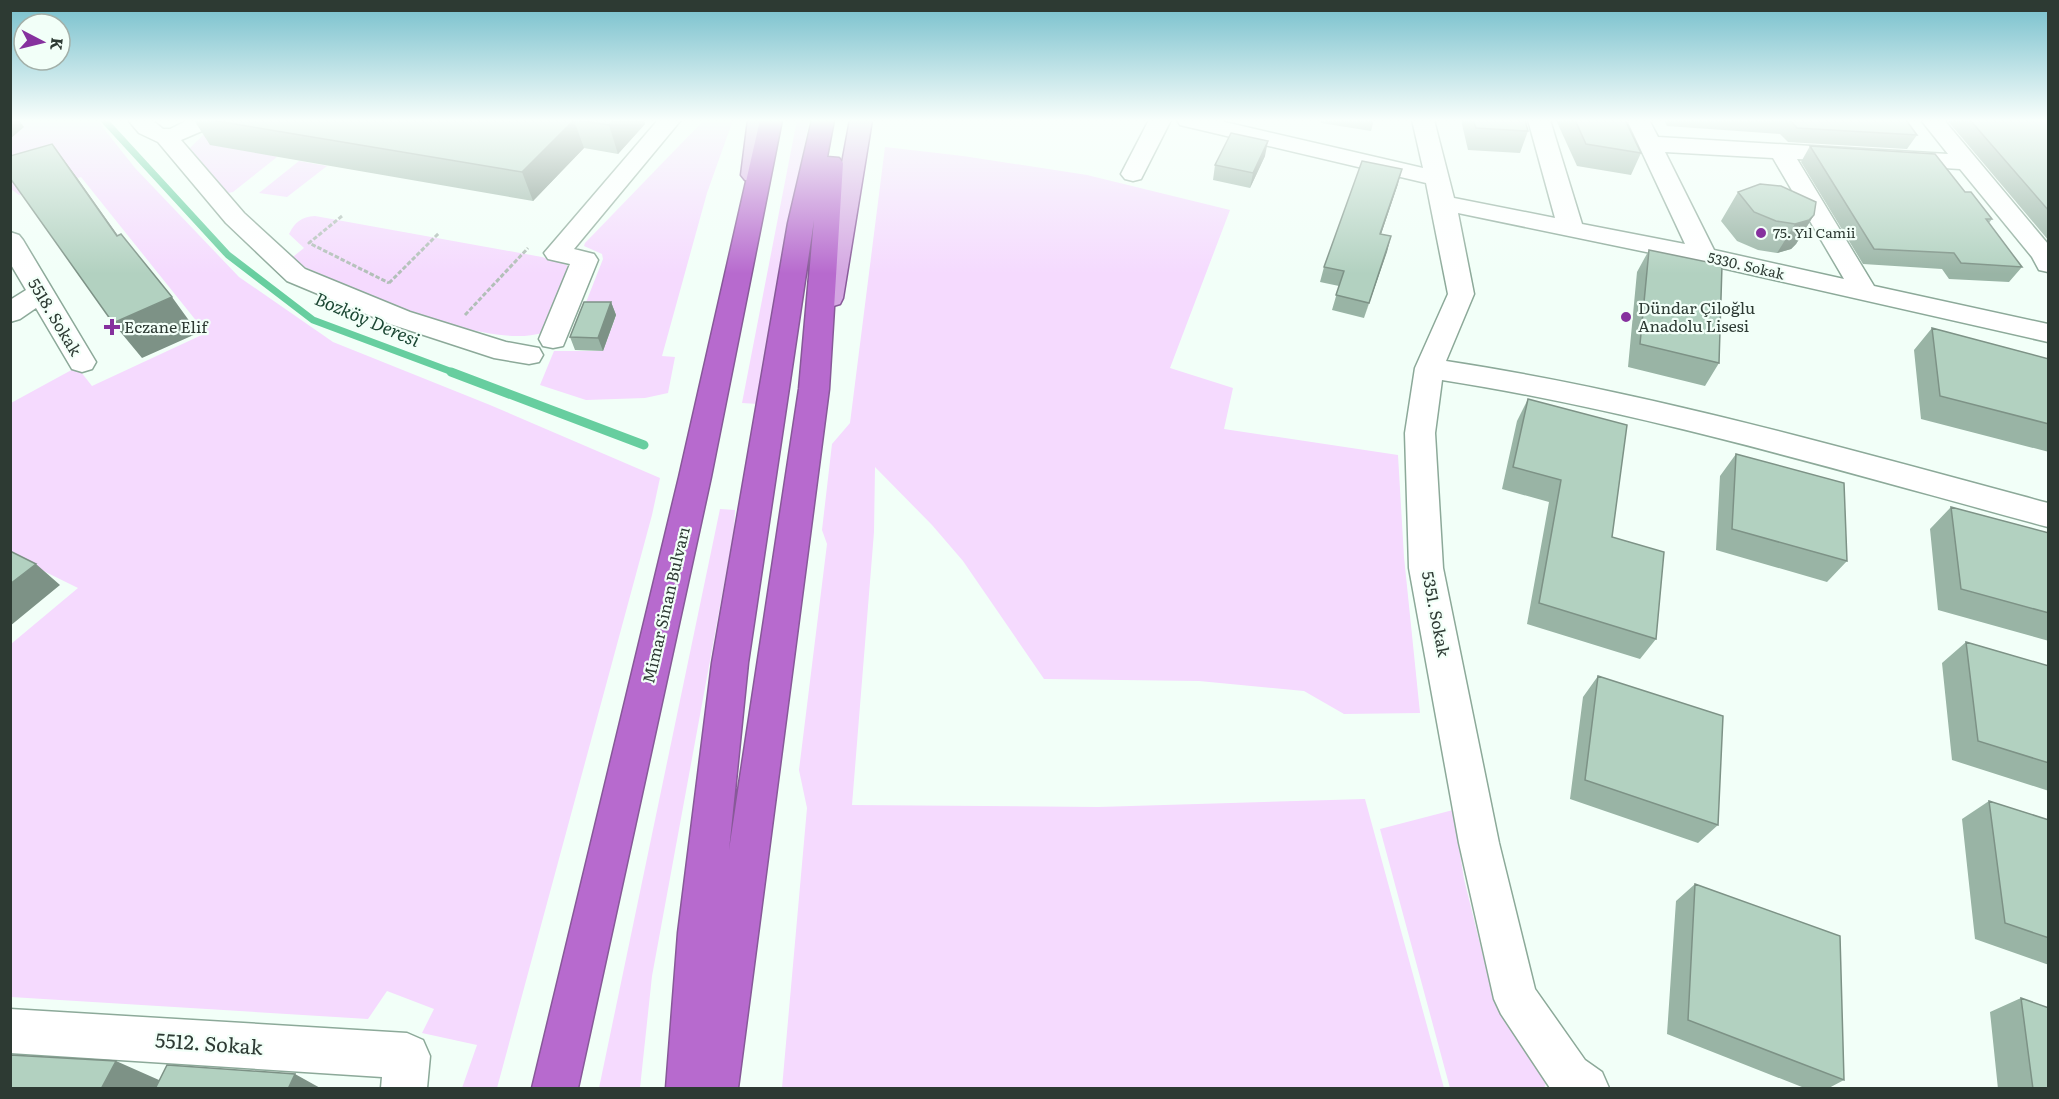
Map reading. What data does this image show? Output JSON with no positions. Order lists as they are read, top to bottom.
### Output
{
  "streets": {
    "highway": ["Mimar Sinan Bulvarı"],
    "street": [
      "5330. Sokak",
      "5518. Sokak",
      "5351. Sokak",
      "5512. Sokak"
    ]
  },
  "crossings": [
    ["5330. Sokak", "5351. Sokak"]
  ],
  "water": ["Bozköy Deresi"],
  "places": {
    "other": ["75. Yıl Camii", "Dündar Çiloğlu Anadolu Lisesi"],
    "health": ["Eczane Elif"]
  },
  "north": "right"
}
